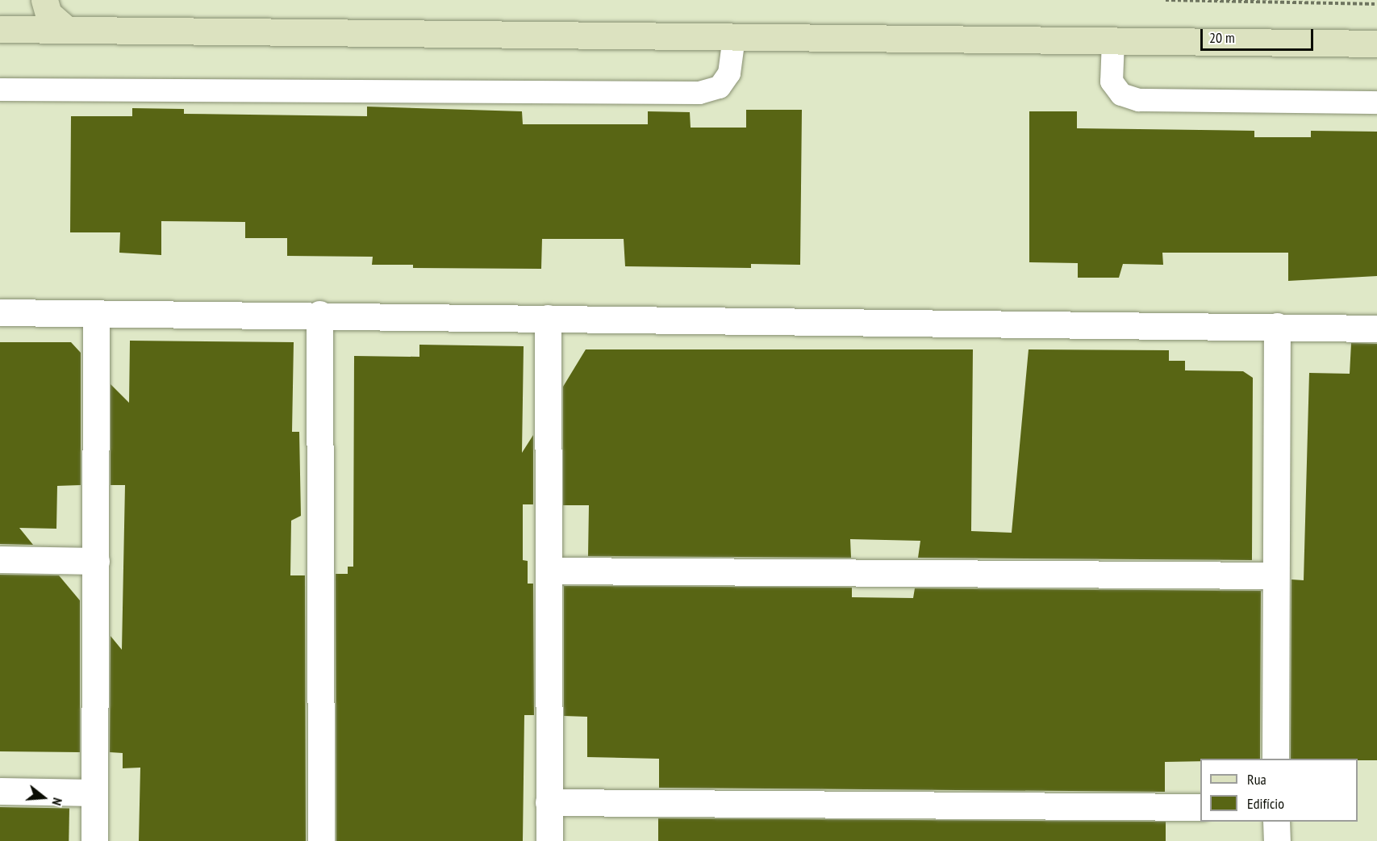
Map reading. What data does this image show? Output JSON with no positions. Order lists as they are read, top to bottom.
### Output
{
  "legend": ["Rua", "Edifício"],
  "scale_bar": "20 m",
  "north": "right"
}
